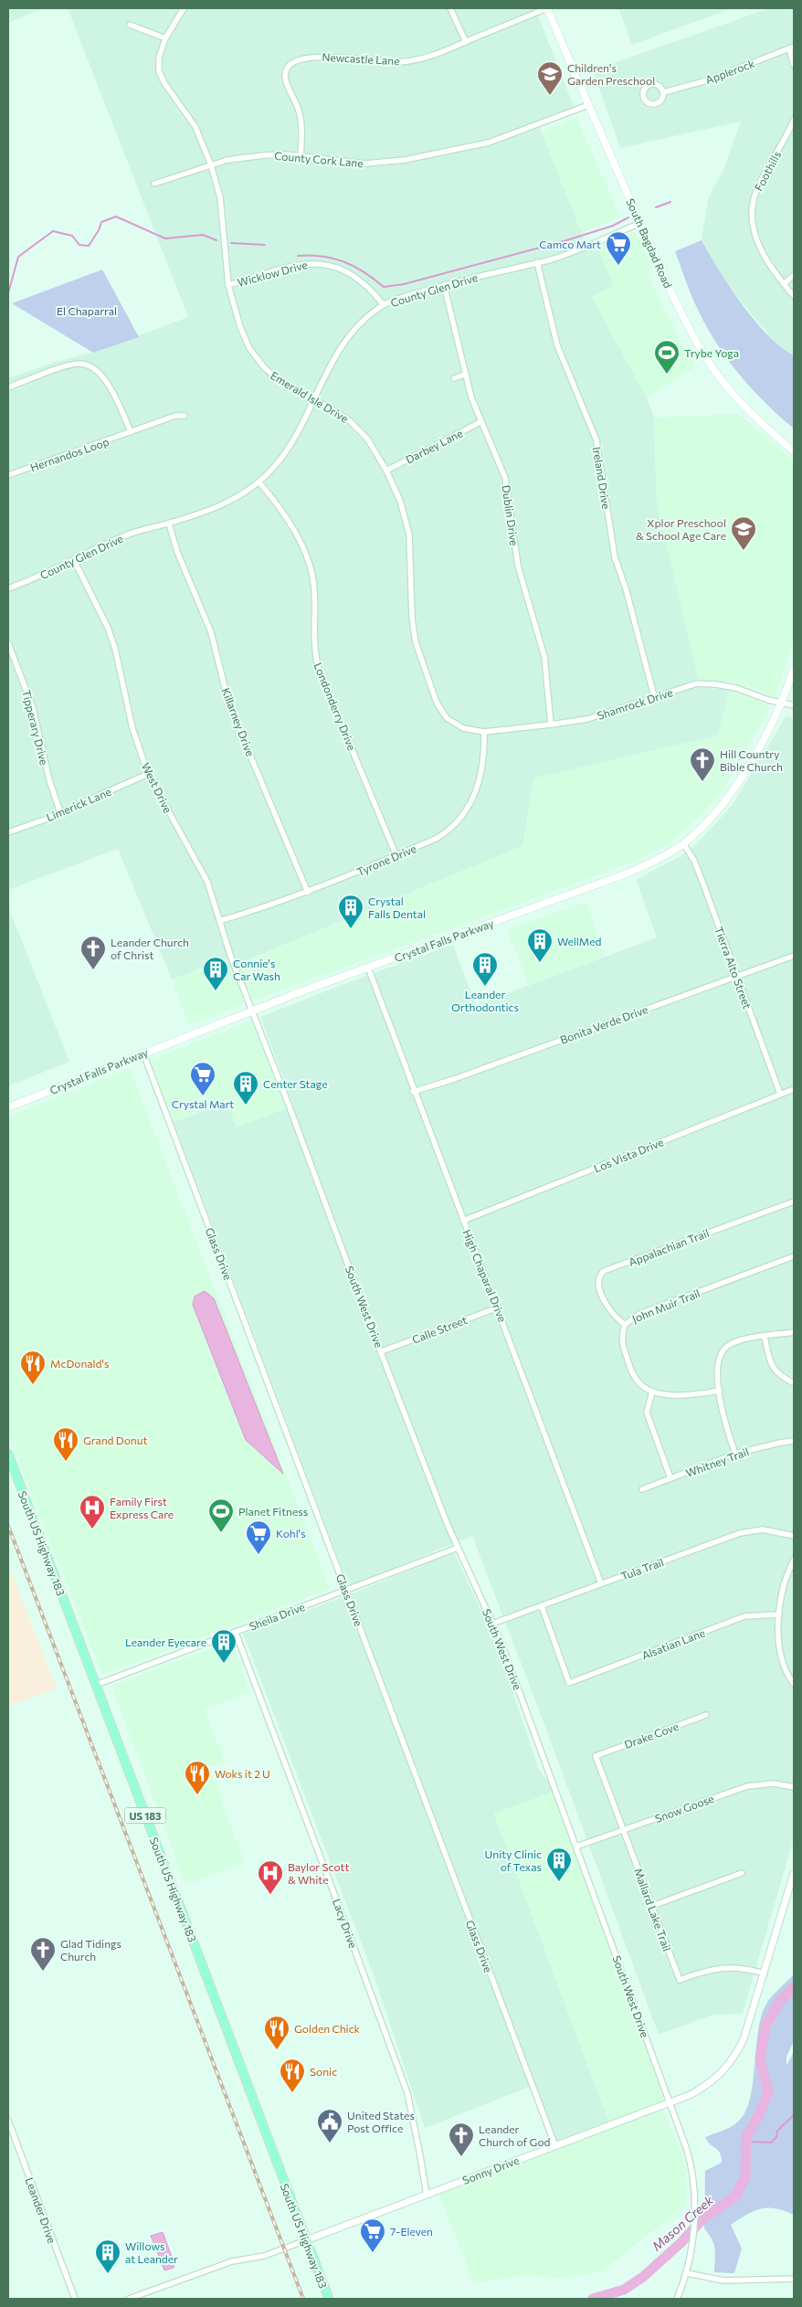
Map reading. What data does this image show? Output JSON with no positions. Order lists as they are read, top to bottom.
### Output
{
  "streets": {
    "main road": [
      "South Bagdad Road",
      "Crystal Falls Parkway",
      "South US Highway 183",
      "US 183"
    ],
    "street": [
      "Newcastle Lane",
      "Applerock",
      "County Cork Lane",
      "Foothills",
      "Wicklow Drive",
      "County Glen Drive",
      "Emerald Isle Drive",
      "Darbey Lane",
      "Hernandos Loop",
      "Ireland Drive",
      "Dublin Drive",
      "Shamrock Drive",
      "Londonderry Drive",
      "Killarney Drive",
      "Tipperary Drive",
      "West Drive",
      "Limerick Lane",
      "Tyrone Drive",
      "Tierra Alto Street",
      "Bonita Verde Drive",
      "Los Vista Drive",
      "Appalachian Trail",
      "Glass Drive",
      "High Chaparal Drive",
      "John Muir Trail",
      "South West Drive",
      "Calle Street",
      "Whitney Trail",
      "Tula Trail",
      "Sheila Drive",
      "Alsatian Lane",
      "Drake Cove",
      "Snow Goose",
      "Mallard Lake Trail",
      "Lacy Drive",
      "Sonny Drive",
      "Leander Drive"
    ]
  },
  "crossings": [
    ["Newcastle Lane", "County Cork Lane"],
    ["Newcastle Lane", "South Bagdad Road"],
    ["County Cork Lane", "South Bagdad Road"],
    ["County Cork Lane", "Emerald Isle Drive"],
    ["South Bagdad Road", "County Glen Drive"],
    ["Wicklow Drive", "County Glen Drive"],
    ["Wicklow Drive", "Emerald Isle Drive"],
    ["County Glen Drive", "Emerald Isle Drive"],
    ["County Glen Drive", "Ireland Drive"],
    ["County Glen Drive", "Dublin Drive"],
    ["County Glen Drive", "Londonderry Drive"],
    ["County Glen Drive", "Killarney Drive"],
    ["County Glen Drive", "West Drive"],
    ["Emerald Isle Drive", "Darbey Lane"],
    ["Emerald Isle Drive", "Shamrock Drive"],
    ["Emerald Isle Drive", "Tyrone Drive"],
    ["Darbey Lane", "Dublin Drive"],
    ["Ireland Drive", "Shamrock Drive"],
    ["Dublin Drive", "Shamrock Drive"],
    ["Shamrock Drive", "Tyrone Drive"],
    ["Shamrock Drive", "Crystal Falls Parkway"],
    ["Londonderry Drive", "Tyrone Drive"],
    ["Killarney Drive", "Tyrone Drive"],
    ["Tipperary Drive", "Limerick Lane"],
    ["West Drive", "Limerick Lane"],
    ["West Drive", "Tyrone Drive"],
    ["West Drive", "Crystal Falls Parkway"],
    ["West Drive", "South West Drive"],
    ["Crystal Falls Parkway", "Tierra Alto Street"],
    ["Crystal Falls Parkway", "Glass Drive"],
    ["Crystal Falls Parkway", "High Chaparal Drive"],
    ["Crystal Falls Parkway", "South West Drive"],
    ["Tierra Alto Street", "Bonita Verde Drive"],
    ["Tierra Alto Street", "Los Vista Drive"],
    ["Bonita Verde Drive", "High Chaparal Drive"],
    ["Los Vista Drive", "High Chaparal Drive"],
    ["Appalachian Trail", "John Muir Trail"],
    ["Glass Drive", "Sheila Drive"],
    ["Glass Drive", "Sonny Drive"],
    ["High Chaparal Drive", "Calle Street"],
    ["High Chaparal Drive", "Tula Trail"],
    ["South West Drive", "Calle Street"],
    ["South West Drive", "Tula Trail"],
    ["South West Drive", "Sheila Drive"],
    ["South West Drive", "Snow Goose"],
    ["South West Drive", "Sonny Drive"],
    ["South US Highway 183", "Sheila Drive"],
    ["South US Highway 183", "Sonny Drive"],
    ["Tula Trail", "Alsatian Lane"],
    ["Sheila Drive", "Lacy Drive"],
    ["Drake Cove", "Mallard Lake Trail"],
    ["Snow Goose", "Mallard Lake Trail"],
    ["Mallard Lake Trail", "Sonny Drive"],
    ["Lacy Drive", "Sonny Drive"]
  ],
  "water": ["Mason Creek"],
  "parks": ["El Chaparral"],
  "places": {
    "school or university": ["Children's Garden Preschool", "Xplor Preschool & School Age Care"],
    "supermarket": [
      "Camco Mart",
      "Crystal Mart",
      "Kohl's",
      "7-Eleven"
    ],
    "sports": ["Trybe Yoga", "Planet Fitness"],
    "church": [
      "Hill Country Bible Church",
      "Leander Church of Christ",
      "Glad Tidings Church",
      "Leander Church of God"
    ],
    "building": [
      "Crystal Falls Dental",
      "WellMed",
      "Leander Orthodontics",
      "Connie's Car Wash",
      "Center Stage",
      "Leander Eyecare",
      "Unity Clinic of Texas",
      "Willows at Leander"
    ],
    "restaurant": [
      "McDonald's",
      "Grand Donut",
      "Woks it 2 U",
      "Golden Chick",
      "Sonic"
    ],
    "hospital": ["Family First Express Care", "Baylor Scott & White"],
    "public building": ["United States Post Office"]
  }
}
